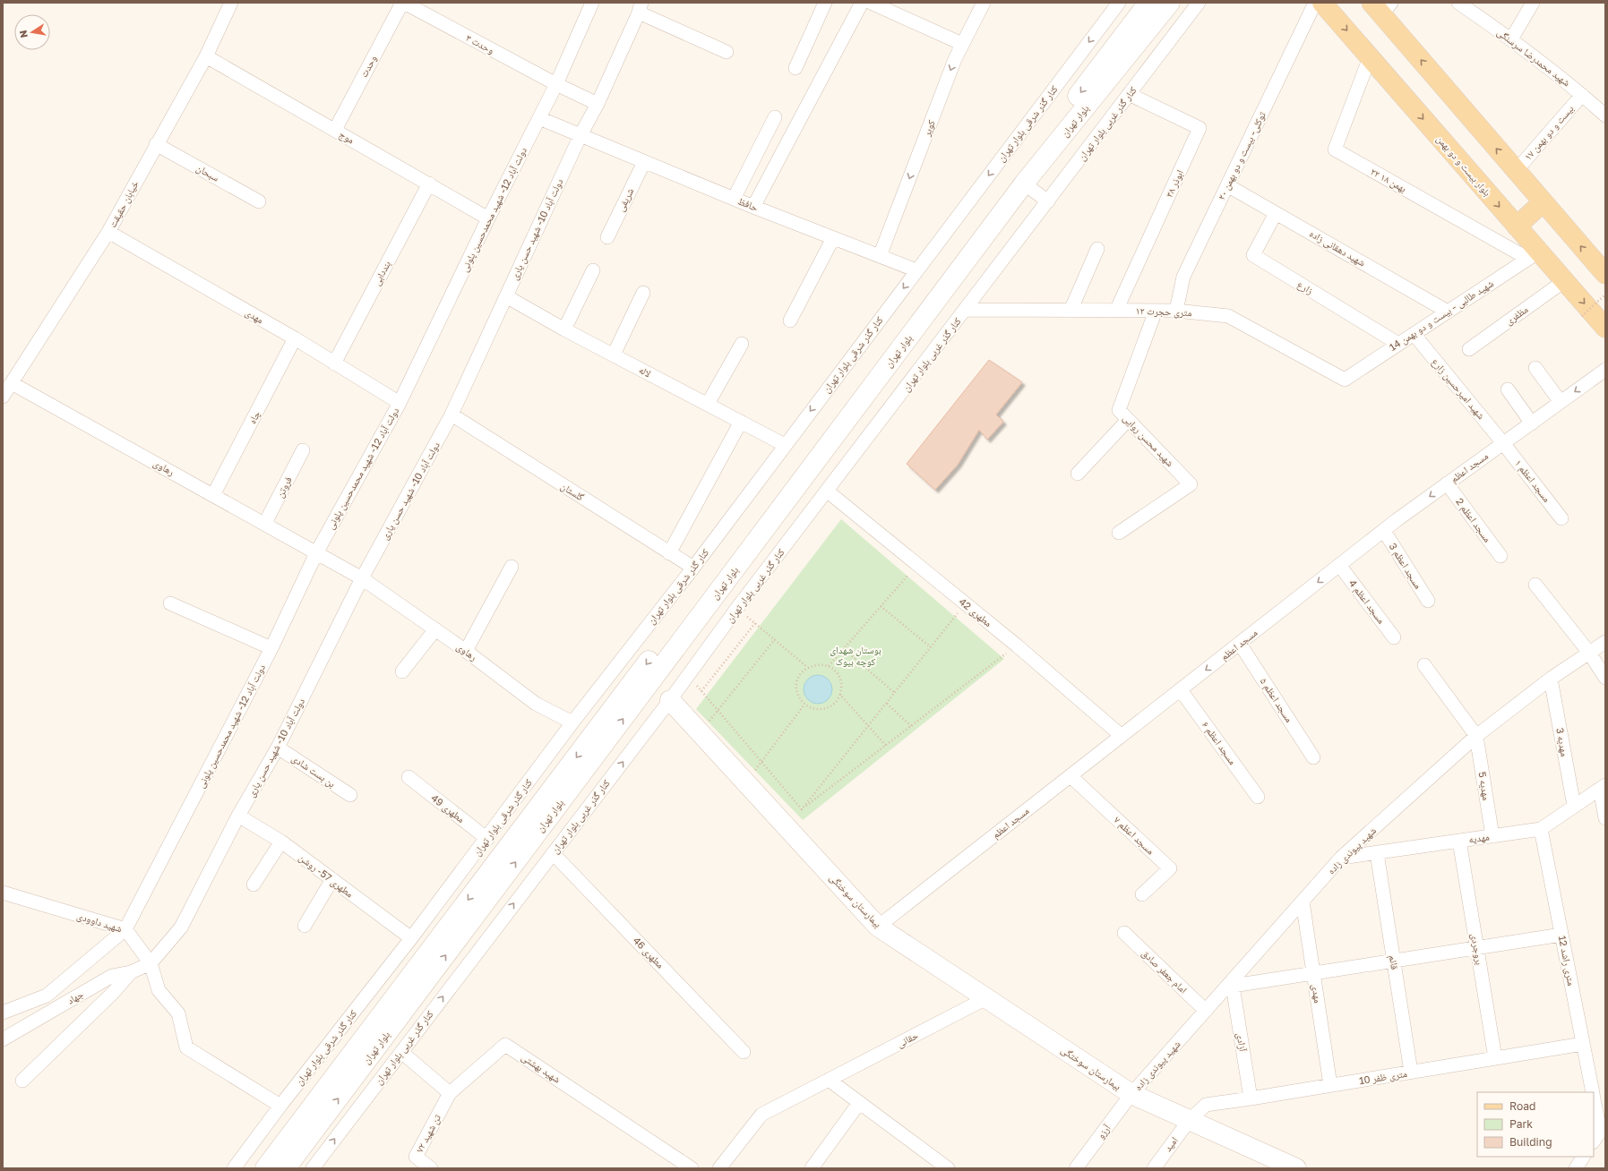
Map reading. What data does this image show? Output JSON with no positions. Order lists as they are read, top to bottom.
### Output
{
  "streets": {
    "main road": ["بلوار تهران", "بلوار بیست و دو بهمن", "بیمارستان سوختگی"],
    "street": [
      "وحدت ۳",
      "شهید محمدرضا سرسنگی",
      "وحدت",
      "کنار گذر شرقی بلوار تهران",
      "کنار گذر غربی بلوار تهران",
      "کویر",
      "بیست و دو بهمن ۱۷",
      "موج",
      "توکلی- بیست و دو بهمن ۲۰",
      "سبحان",
      "۲۲ بهمن ۱۸",
      "۳۸ ابوذر",
      "شریفی",
      "خیابان حقیقت",
      "حافظ",
      "دولت آباد 12- شهید محمدحسین پلونی",
      "دولت آباد 10- شهید حسن یاری",
      "شهید دهقانی زاده",
      "بنددابی",
      "زارع",
      "۱۲ متری حجرت",
      "شهید طالبی - بیست و دو بهمن 14",
      "مظفری",
      "مهدی",
      "لاله",
      "شهید امیرحسین زارع",
      "چاه",
      "شهید محسن روایی",
      "رهاوی",
      "مسجد اعظم",
      "مسجد اعظم ۱",
      "فروتن",
      "گلستان",
      "مسجد اعظم 2",
      "مسجد اعظم 3",
      "مسجد اعظم 4",
      "مطهری 42",
      "مسجد اعظم ۵",
      "مهدیه 3",
      "مسجد اعظم ۶",
      "بن بست شادی",
      "مهدیه 5",
      "مطهری 49",
      "مسجد اعظم ۷",
      "مهدیه",
      "شهید پیوندی زاده",
      "مطهری 57- روشن",
      "شهید داوودی",
      "بروجردی",
      "مطهری 46",
      "12 متری راشد",
      "قائم",
      "امام جعفر صادق",
      "جهاد",
      "حقانی",
      "آزادی",
      "شهید بهشتی",
      "10 متری ظفر",
      "آرزو",
      "۷۲ تن شهید",
      "امید"
    ]
  },
  "crossings": [
    ["وحدت ۳", "وحدت"],
    ["وحدت ۳", "دولت آباد 12- شهید محمدحسین پلونی"],
    ["وحدت ۳", "دولت آباد 10- شهید حسن یاری"],
    ["شهید محمدرضا سرسنگی", "بیست و دو بهمن ۱۷"],
    ["وحدت", "موج"],
    ["کنار گذر شرقی بلوار تهران", "حافظ"],
    ["کنار گذر شرقی بلوار تهران", "لاله"],
    ["کنار گذر شرقی بلوار تهران", "رهاوی"],
    ["کنار گذر شرقی بلوار تهران", "گلستان"],
    ["کنار گذر شرقی بلوار تهران", "مطهری 49"],
    ["کنار گذر شرقی بلوار تهران", "مطهری 57- روشن"],
    ["کنار گذر شرقی بلوار تهران", "شهید داوودی"],
    ["کنار گذر غربی بلوار تهران", "۳۸ ابوذر"],
    ["کنار گذر غربی بلوار تهران", "۱۲ متری حجرت"],
    ["کنار گذر غربی بلوار تهران", "مطهری 42"],
    ["کنار گذر غربی بلوار تهران", "بیمارستان سوختگی"],
    ["کنار گذر غربی بلوار تهران", "مطهری 46"],
    ["کویر", "حافظ"],
    ["موج", "خیابان حقیقت"],
    ["موج", "دولت آباد 12- شهید محمدحسین پلونی"],
    ["موج", "بنددابی"],
    ["توکلی- بیست و دو بهمن ۲۰", "شهید دهقانی زاده"],
    ["توکلی- بیست و دو بهمن ۲۰", "۱۲ متری حجرت"],
    ["بلوار بیست و دو بهمن", "۲۲ بهمن ۱۸"],
    ["بلوار بیست و دو بهمن", "شهید طالبی - بیست و دو بهمن 14"],
    ["بلوار بیست و دو بهمن", "مظفری"],
    ["سبحان", "خیابان حقیقت"],
    ["۲۲ بهمن ۱۸", "شهید طالبی - بیست و دو بهمن 14"],
    ["۳۸ ابوذر", "۱۲ متری حجرت"],
    ["شریفی", "حافظ"],
    ["خیابان حقیقت", "مهدی"],
    ["خیابان حقیقت", "رهاوی"],
    ["حافظ", "دولت آباد 12- شهید محمدحسین پلونی"],
    ["حافظ", "دولت آباد 10- شهید حسن یاری"],
    ["دولت آباد 12- شهید محمدحسین پلونی", "مهدی"],
    ["دولت آباد 12- شهید محمدحسین پلونی", "رهاوی"],
    ["دولت آباد 12- شهید محمدحسین پلونی", "شهید داوودی"],
    ["دولت آباد 12- شهید محمدحسین پلونی", "جهاد"],
    ["دولت آباد 10- شهید حسن یاری", "لاله"],
    ["دولت آباد 10- شهید حسن یاری", "رهاوی"],
    ["دولت آباد 10- شهید حسن یاری", "گلستان"],
    ["دولت آباد 10- شهید حسن یاری", "بن بست شادی"],
    ["دولت آباد 10- شهید حسن یاری", "مطهری 57- روشن"],
    ["دولت آباد 10- شهید حسن یاری", "شهید داوودی"],
    ["دولت آباد 10- شهید حسن یاری", "جهاد"],
    ["شهید دهقانی زاده", "زارع"],
    ["شهید دهقانی زاده", "شهید طالبی - بیست و دو بهمن 14"],
    ["بنددابی", "مهدی"],
    ["زارع", "شهید طالبی - بیست و دو بهمن 14"],
    ["۱۲ متری حجرت", "شهید طالبی - بیست و دو بهمن 14"],
    ["۱۲ متری حجرت", "شهید محسن روایی"],
    ["شهید طالبی - بیست و دو بهمن 14", "شهید امیرحسین زارع"],
    ["مهدی", "چاه"],
    ["مهدی", "شهید پیوندی زاده"],
    ["مهدی", "10 متری ظفر"],
    ["شهید امیرحسین زارع", "مسجد اعظم"],
    ["شهید امیرحسین زارع", "مسجد اعظم ۱"],
    ["چاه", "رهاوی"],
    ["رهاوی", "فروتن"],
    ["مسجد اعظم", "مسجد اعظم ۱"],
    ["مسجد اعظم", "مسجد اعظم 2"],
    ["مسجد اعظم", "مسجد اعظم 3"],
    ["مسجد اعظم", "مسجد اعظم 4"],
    ["مسجد اعظم", "مطهری 42"],
    ["مسجد اعظم", "مسجد اعظم ۵"],
    ["مسجد اعظم", "مسجد اعظم ۶"],
    ["مسجد اعظم", "مسجد اعظم ۷"],
    ["مسجد اعظم", "بیمارستان سوختگی"],
    ["مهدیه 3", "مهدیه"],
    ["مهدیه 3", "شهید پیوندی زاده"],
    ["مهدیه 5", "مهدیه"],
    ["مهدیه 5", "شهید پیوندی زاده"],
    ["مهدیه", "شهید پیوندی زاده"],
    ["مهدیه", "بروجردی"],
    ["مهدیه", "12 متری راشد"],
    ["مهدیه", "قائم"],
    ["شهید پیوندی زاده", "بیمارستان سوختگی"],
    ["شهید پیوندی زاده", "امام جعفر صادق"],
    ["شهید پیوندی زاده", "آزادی"],
    ["شهید پیوندی زاده", "آرزو"],
    ["بیمارستان سوختگی", "حقانی"],
    ["بیمارستان سوختگی", "10 متری ظفر"],
    ["بیمارستان سوختگی", "آرزو"],
    ["بیمارستان سوختگی", "امید"],
    ["شهید داوودی", "جهاد"],
    ["بروجردی", "10 متری ظفر"],
    ["12 متری راشد", "10 متری ظفر"],
    ["قائم", "10 متری ظفر"],
    ["آزادی", "10 متری ظفر"],
    ["شهید بهشتی", "۷۲ تن شهید"],
    ["10 متری ظفر", "امید"]
  ],
  "one_way": ["کنار گذر شرقی بلوار تهران", "کنار گذر غربی بلوار تهران", "مسجد اعظم"],
  "parks": ["بوستان شهدای کوچه بیوک"],
  "legend": ["Road", "Park", "Building"],
  "north": "left"
}
